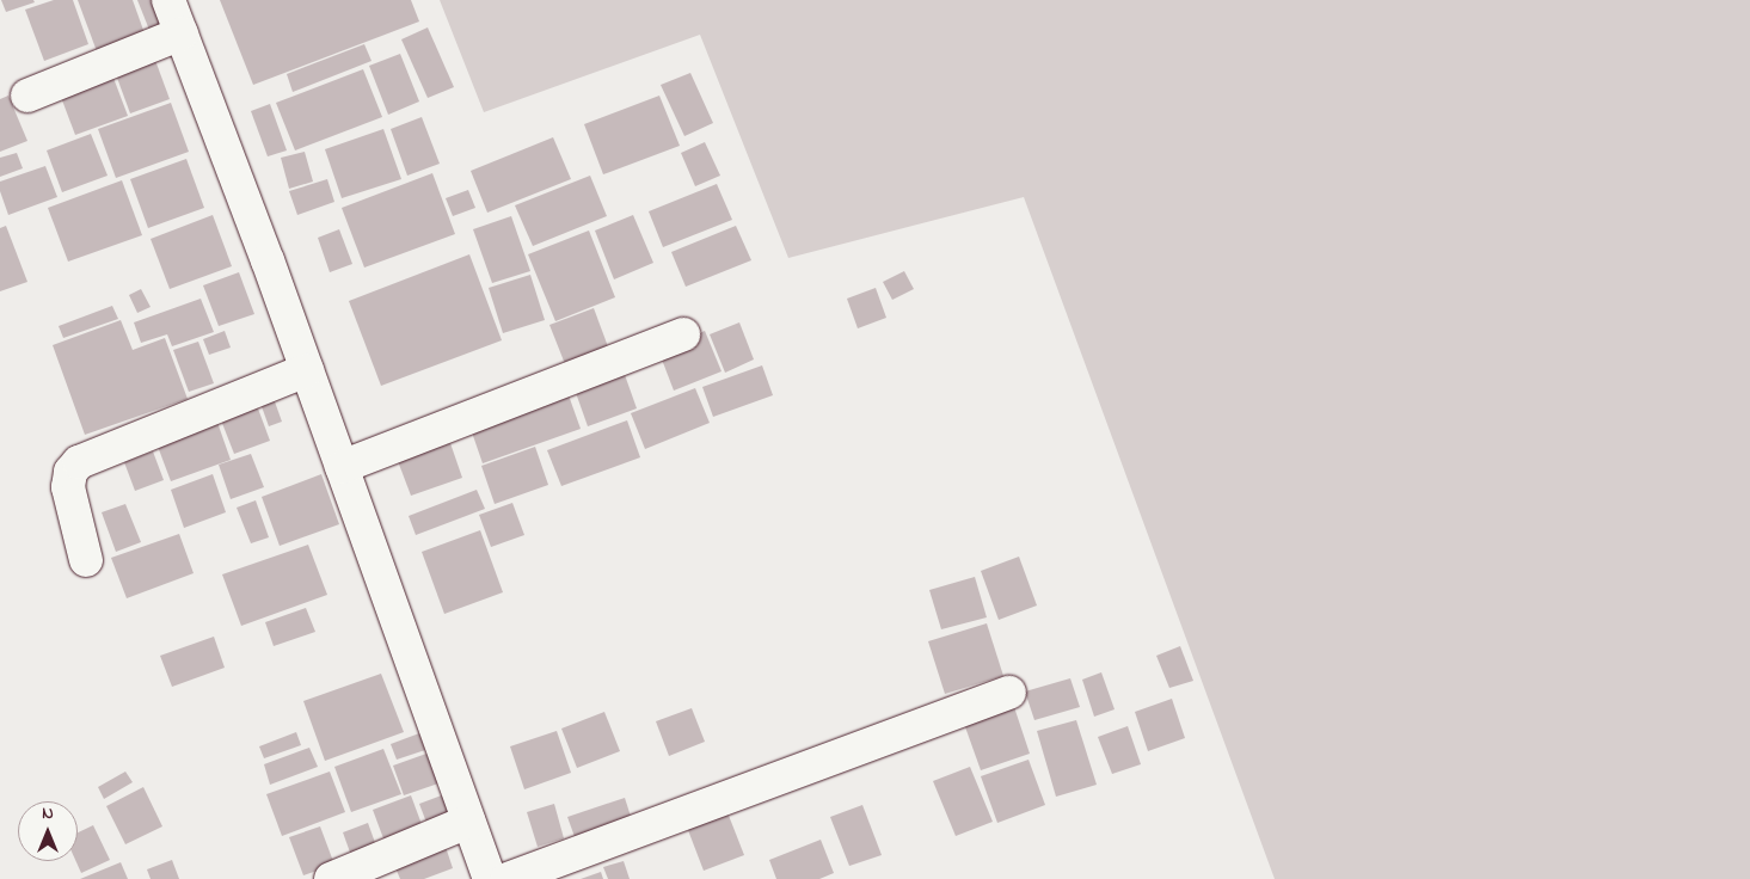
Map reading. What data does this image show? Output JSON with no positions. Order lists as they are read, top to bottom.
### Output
{
  "north": "top"
}
